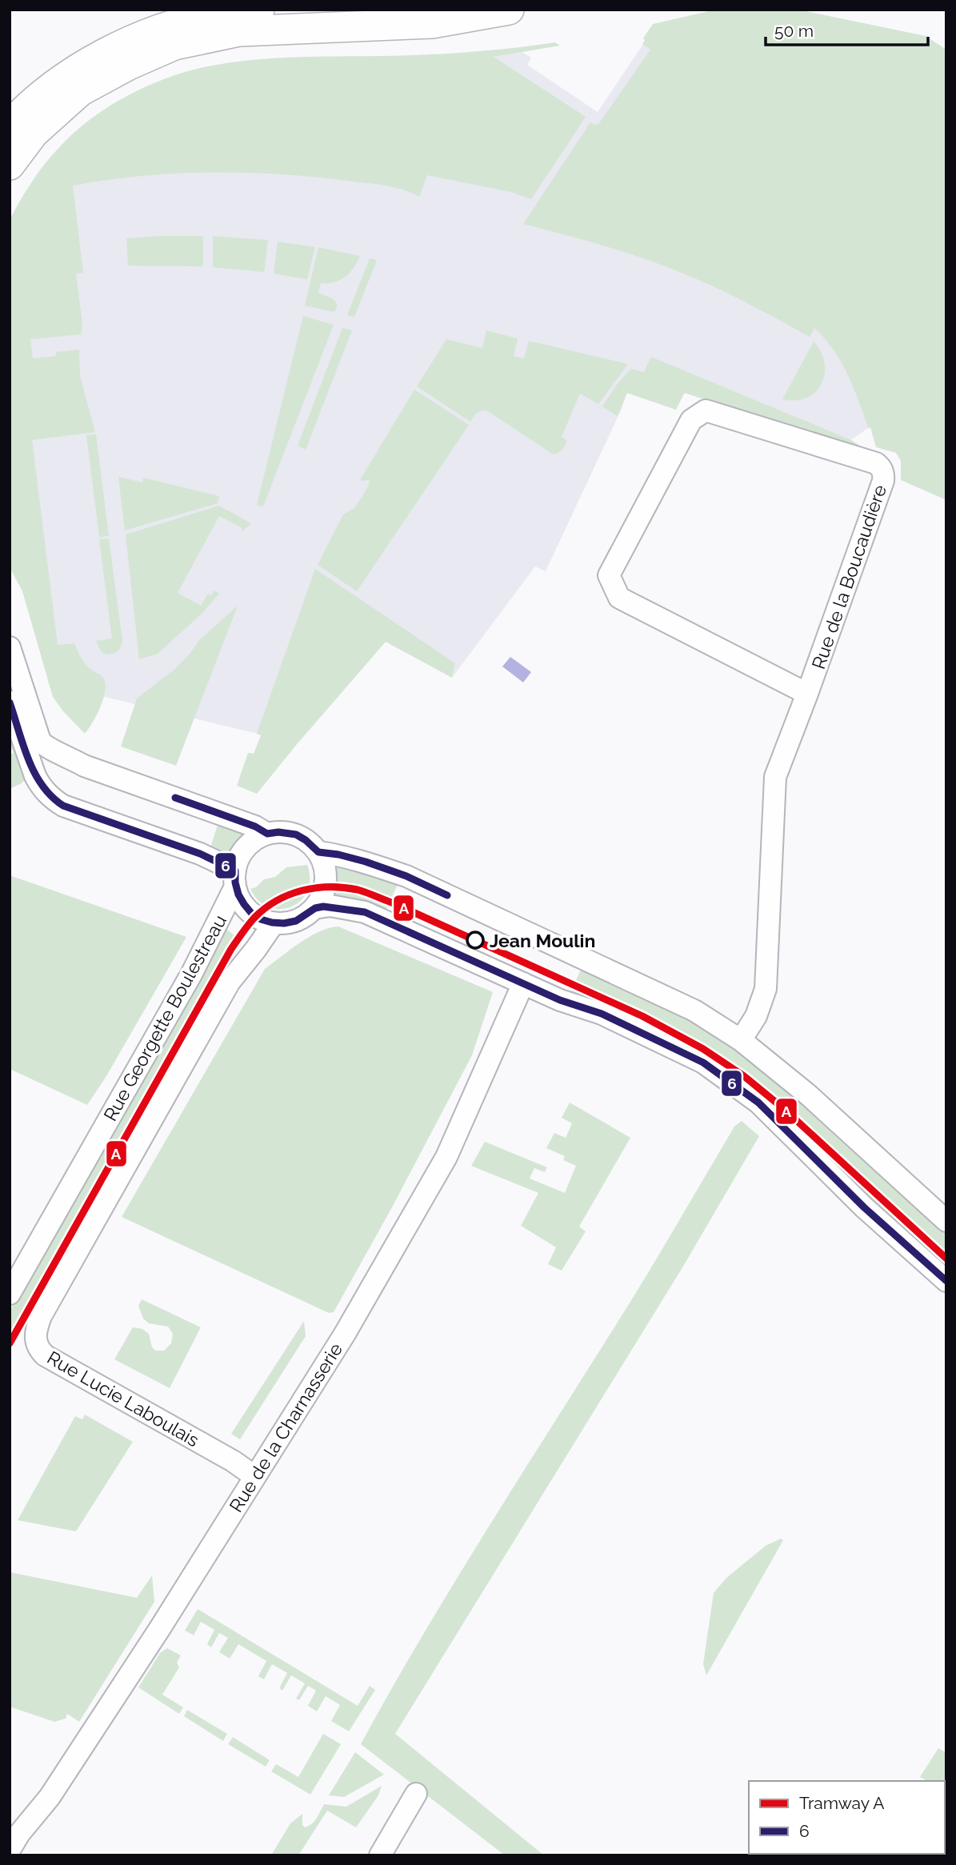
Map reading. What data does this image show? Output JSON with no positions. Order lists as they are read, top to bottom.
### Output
{
  "streets": {
    "street": [
      "Rue de la Boucaudière",
      "Rue Georgette Boulestreau",
      "Rue Lucie Laboulais",
      "Rue de la Charnasserie"
    ]
  },
  "crossings": [
    ["Rue Georgette Boulestreau", "Rue Lucie Laboulais"],
    ["Rue Lucie Laboulais", "Rue de la Charnasserie"]
  ],
  "places": ["Jean Moulin"],
  "lines": ["transit line 6", "tram line A"],
  "legend": ["Tramway A", "6"],
  "scale_bar": "50 m"
}
